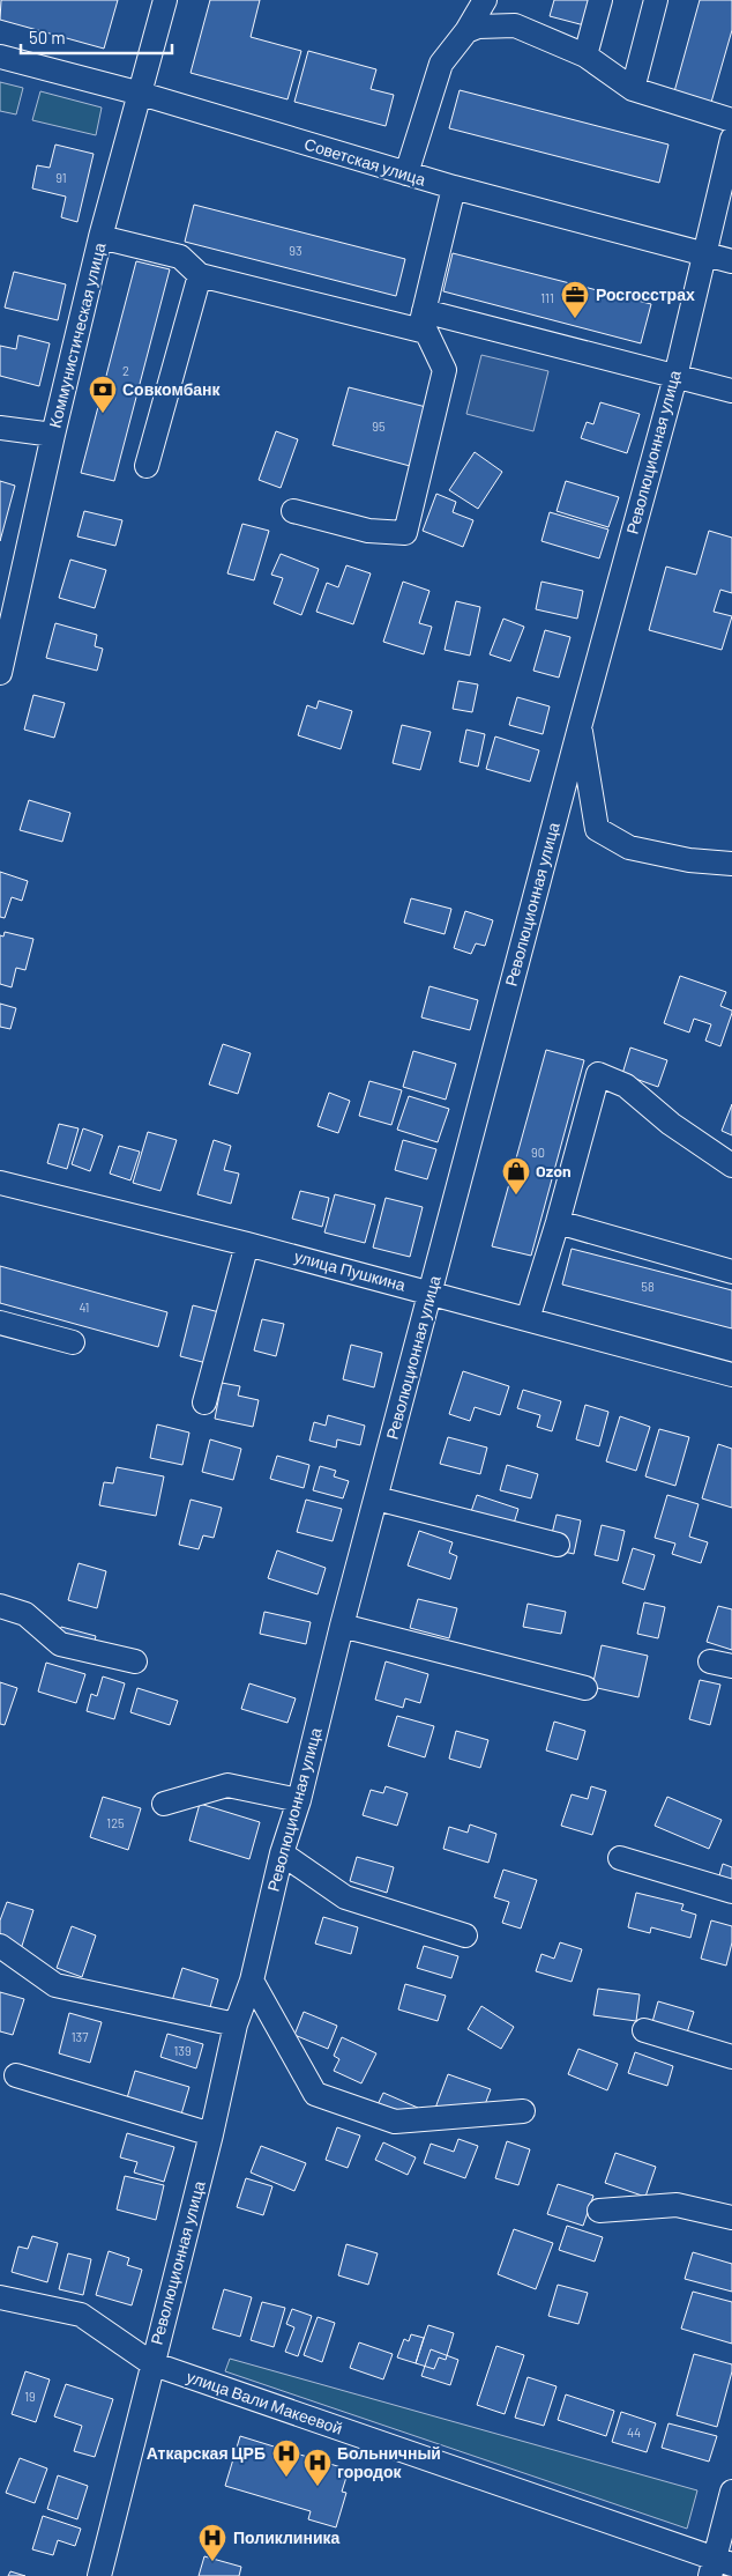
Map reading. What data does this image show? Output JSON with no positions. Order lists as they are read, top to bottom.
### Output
{
  "streets": {
    "street": [
      "Советская улица",
      "Коммунистическая улица",
      "Революционная улица",
      "улица Пушкина",
      "улица Вали Макеевой"
    ]
  },
  "crossings": [
    ["Советская улица", "Коммунистическая улица"],
    ["Советская улица", "Революционная улица"],
    ["Революционная улица", "улица Пушкина"],
    ["Революционная улица", "улица Вали Макеевой"]
  ],
  "places": {
    "office": ["Росгосстрах"],
    "bank": ["Совкомбанк"],
    "shop": ["Ozon"],
    "hospital": ["Аткарская ЦРБ", "Больничный городок", "Поликлиника"]
  },
  "house_numbers": [
    "91",
    "93",
    "111",
    "2",
    "95",
    "90",
    "58",
    "41",
    "125",
    "137",
    "139",
    "19",
    "44"
  ],
  "scale_bar": "50 m"
}
